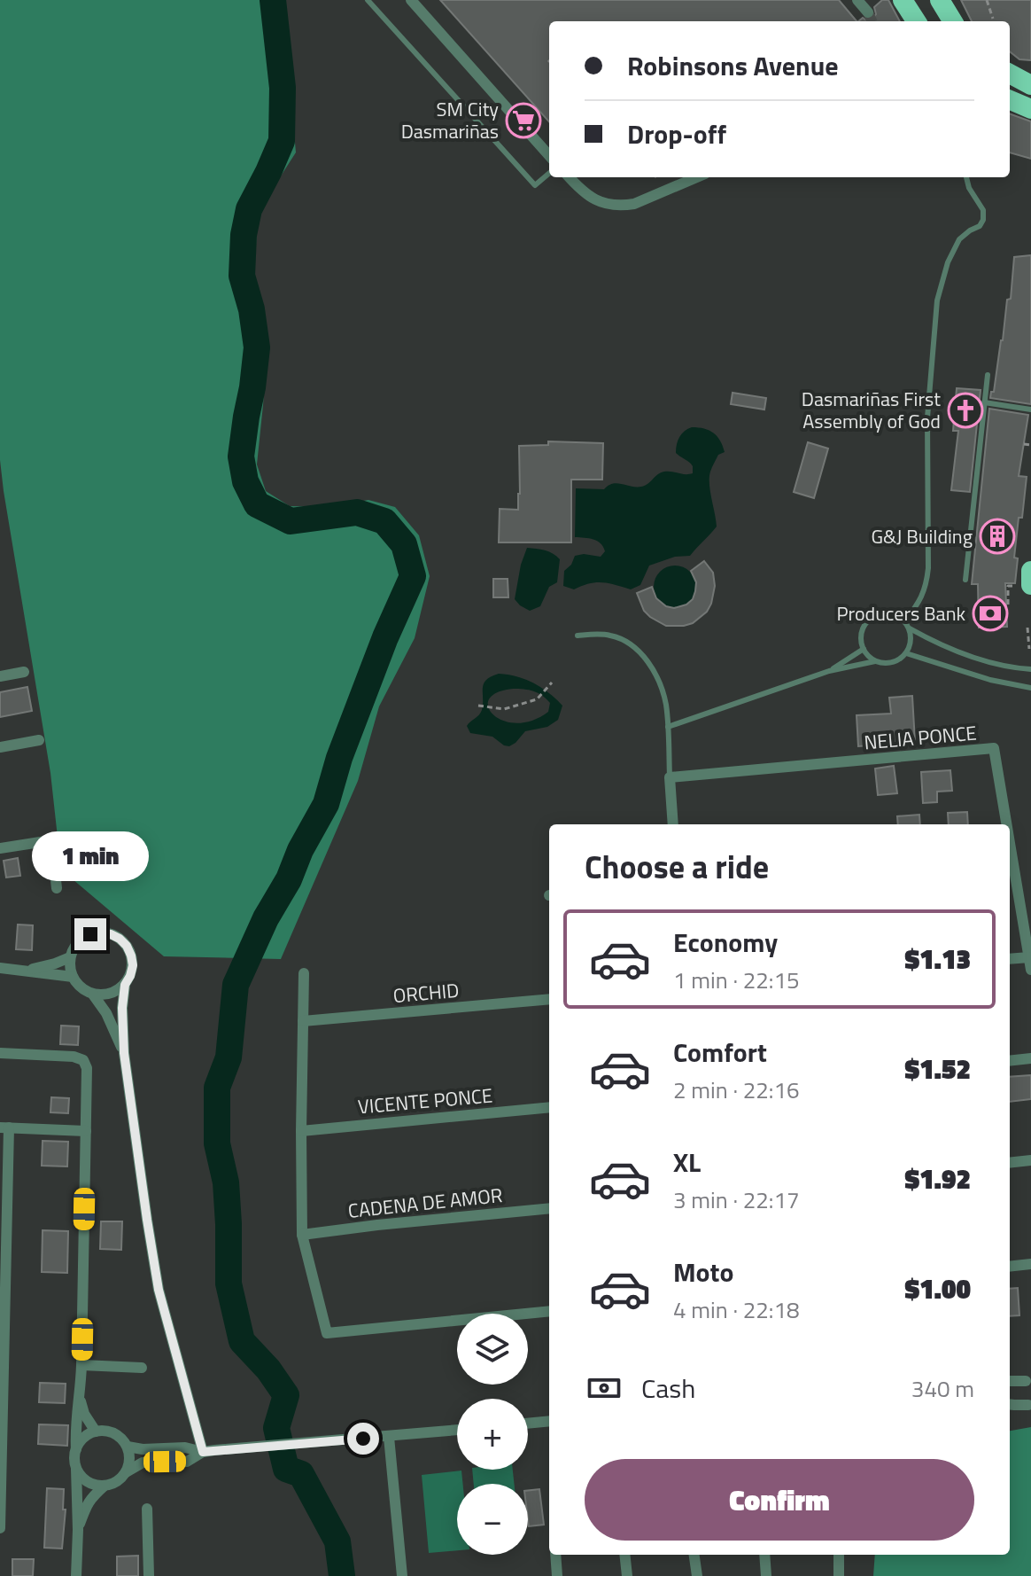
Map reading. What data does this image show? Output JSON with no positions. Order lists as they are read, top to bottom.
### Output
{
  "streets": {
    "street": [
      "NELIA PONCE",
      "ORCHID",
      "VICENTE PONCE",
      "CADENA DE AMOR"
    ]
  },
  "places": {
    "supermarket": ["SM City Dasmariñas"],
    "church": ["Dasmariñas First Assembly of God"],
    "building": ["G&J Building"],
    "bank": ["Producers Bank"]
  },
  "page": {
    "banner": ["Robinsons Avenue", "Drop-off"],
    "heading": "Choose a ride",
    "bubble": "1 min",
    "list": [
      {
        "name": "Economy",
        "note": "1 min · 22:15",
        "value": "$1.13"
      },
      {
        "name": "Comfort",
        "note": "2 min · 22:16",
        "value": "$1.52"
      },
      {
        "name": "XL",
        "note": "3 min · 22:17",
        "value": "$1.92"
      },
      {
        "name": "Moto",
        "note": "4 min · 22:18",
        "value": "$1.00"
      }
    ],
    "map_buttons": ["+", "−"],
    "pay": ["Cash", "340 m"],
    "buttons": "Confirm"
  }
}
